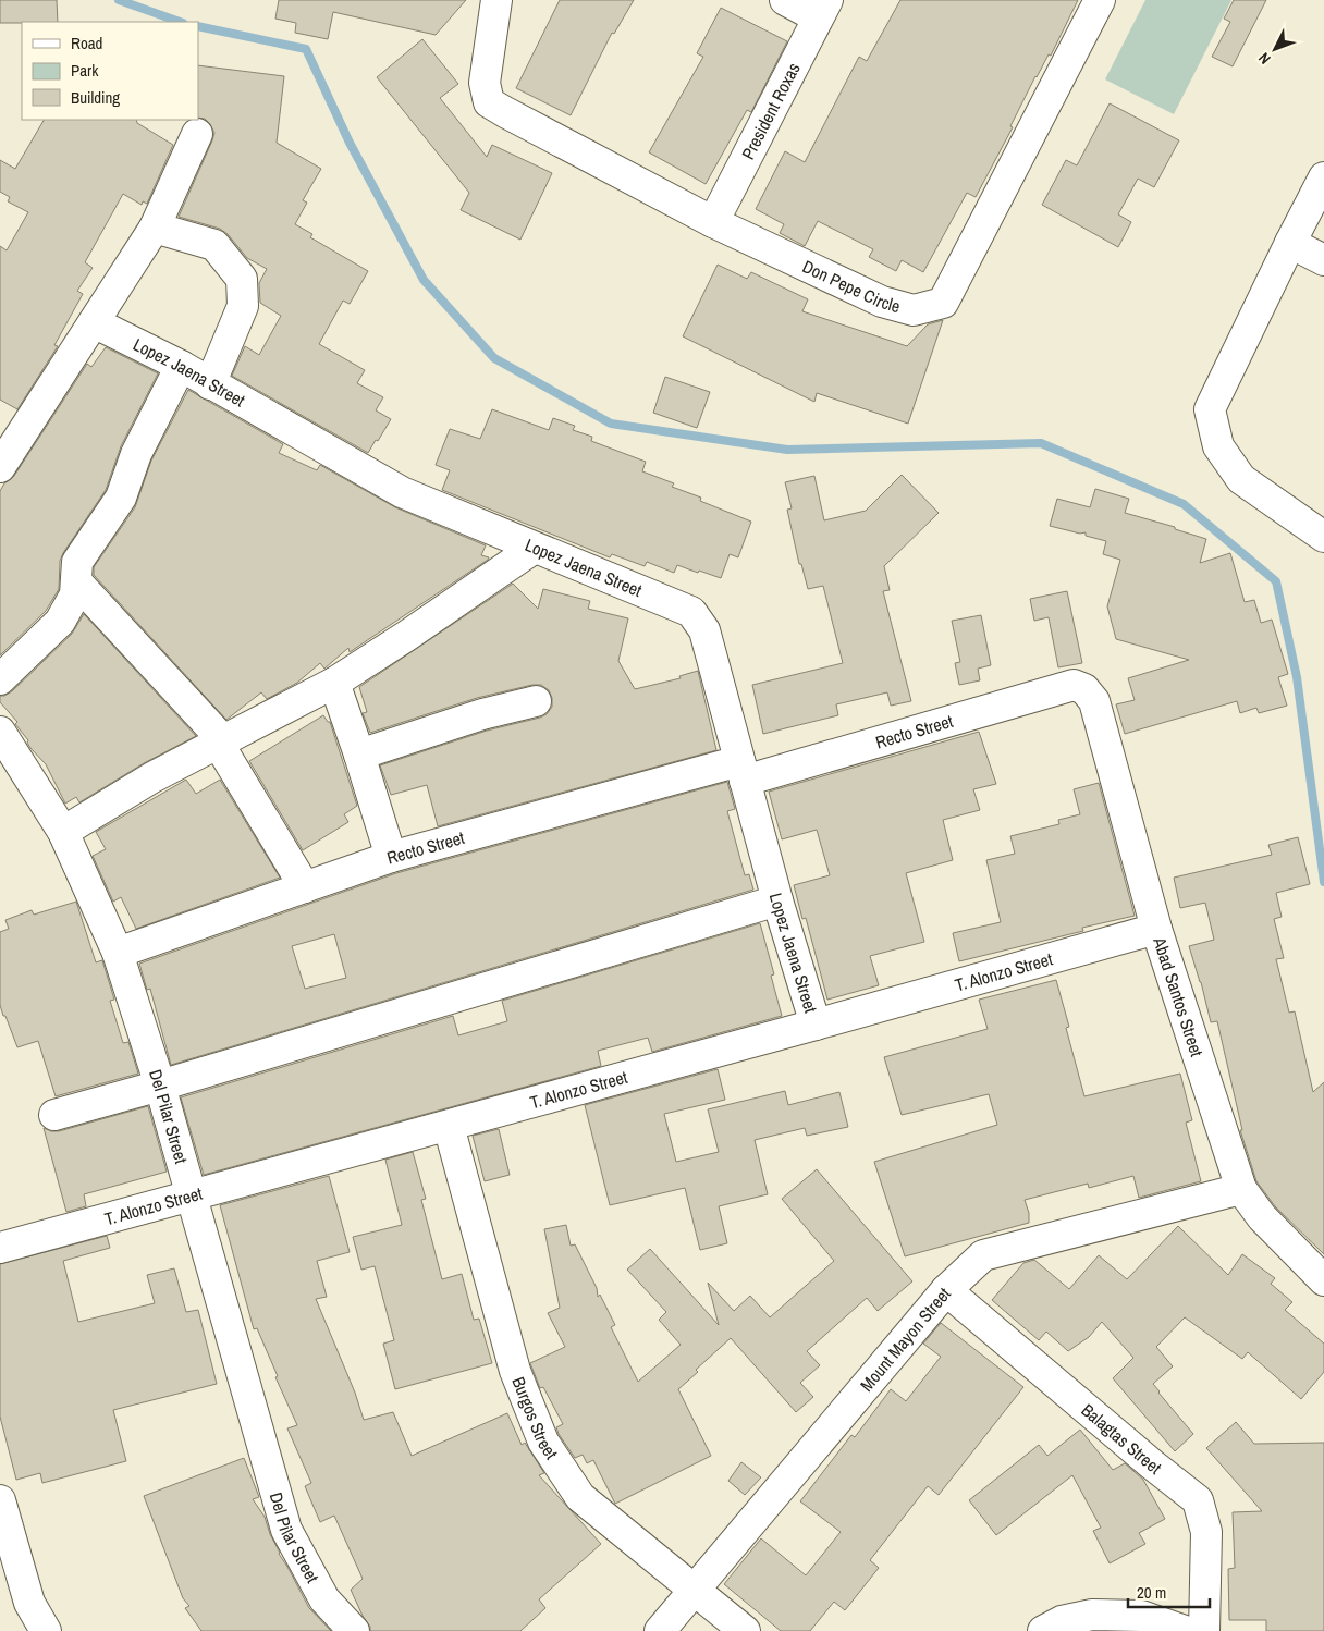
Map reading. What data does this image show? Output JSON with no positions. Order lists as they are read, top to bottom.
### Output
{
  "streets": {
    "street": [
      "President Roxas",
      "Don Pepe Circle",
      "Lopez Jaena Street",
      "Recto Street",
      "T. Alonzo Street",
      "Abad Santos Street",
      "Del Pilar Street",
      "Mount Mayon Street",
      "Burgos Street",
      "Balagtas Street"
    ]
  },
  "crossings": [
    ["President Roxas", "Don Pepe Circle"],
    ["Lopez Jaena Street", "Recto Street"],
    ["Lopez Jaena Street", "T. Alonzo Street"],
    ["Recto Street", "Abad Santos Street"],
    ["Recto Street", "Del Pilar Street"],
    ["T. Alonzo Street", "Abad Santos Street"],
    ["T. Alonzo Street", "Del Pilar Street"],
    ["T. Alonzo Street", "Burgos Street"],
    ["Abad Santos Street", "Mount Mayon Street"],
    ["Mount Mayon Street", "Burgos Street"],
    ["Mount Mayon Street", "Balagtas Street"]
  ],
  "legend": ["Road", "Park", "Building"],
  "scale_bar": "20 m",
  "north": "bottom left"
}
